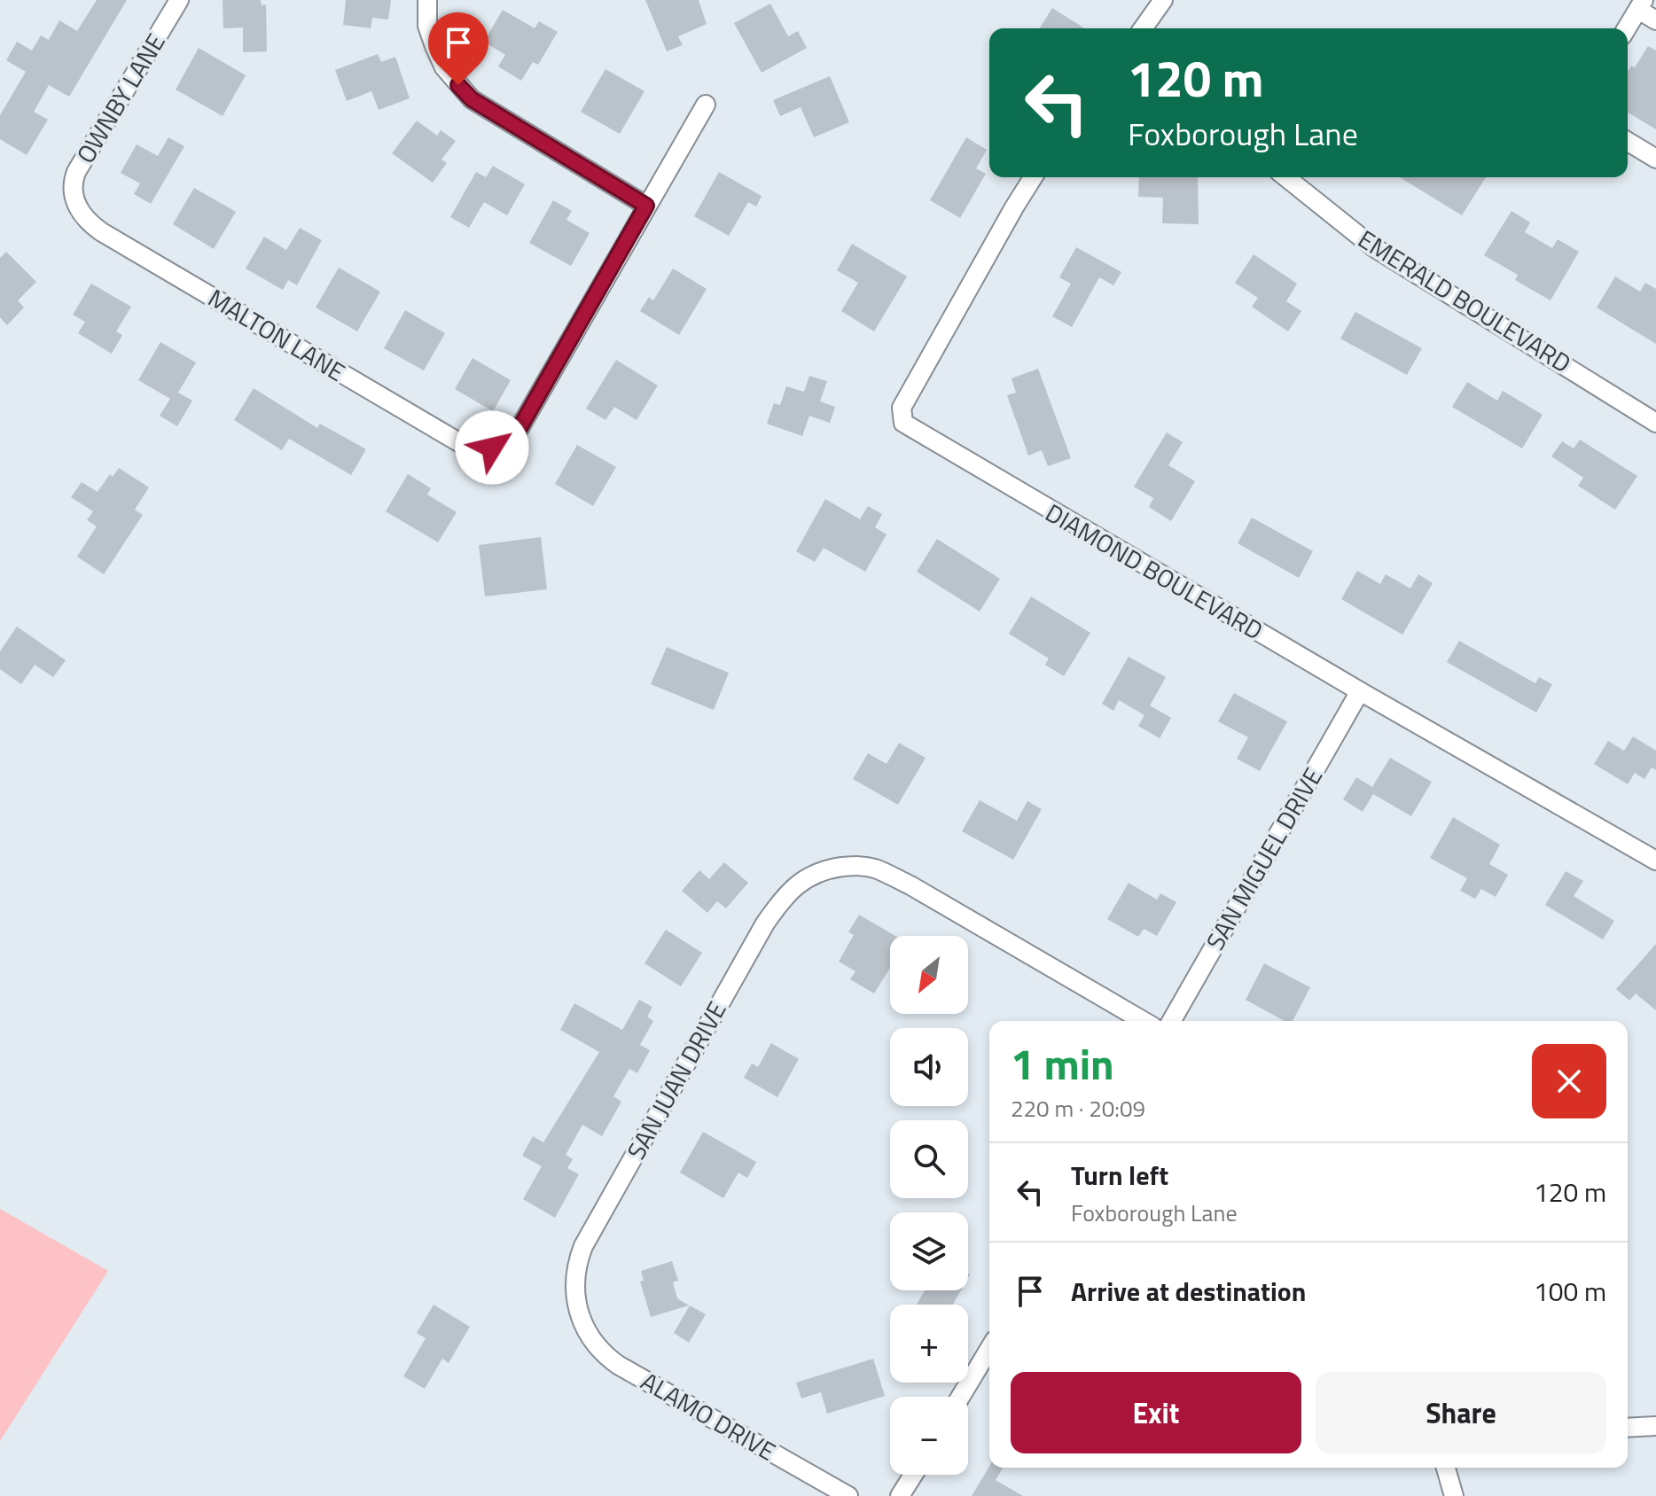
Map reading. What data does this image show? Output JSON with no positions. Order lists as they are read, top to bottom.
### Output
{
  "streets": {
    "street": [
      "OWNBY LANE",
      "EMERALD BOULEVARD",
      "MALTON LANE",
      "DIAMOND BOULEVARD",
      "SAN MIGUEL DRIVE",
      "SAN JUAN DRIVE",
      "ALAMO DRIVE"
    ]
  },
  "crossings": [
    ["OWNBY LANE", "MALTON LANE"],
    ["DIAMOND BOULEVARD", "SAN MIGUEL DRIVE"],
    ["SAN JUAN DRIVE", "ALAMO DRIVE"]
  ],
  "north": "bottom left",
  "page": {
    "turn": ["120 m", "Foxborough Lane"],
    "map_buttons": ["+", "−"],
    "heading": ["1 min", "220 m · 20:09"],
    "list": [
      {
        "name": "Turn left",
        "note": "Foxborough Lane",
        "value": "120 m"
      },
      {
        "name": "Arrive at destination",
        "value": "100 m"
      }
    ],
    "buttons": ["Exit", "Share"]
  }
}
